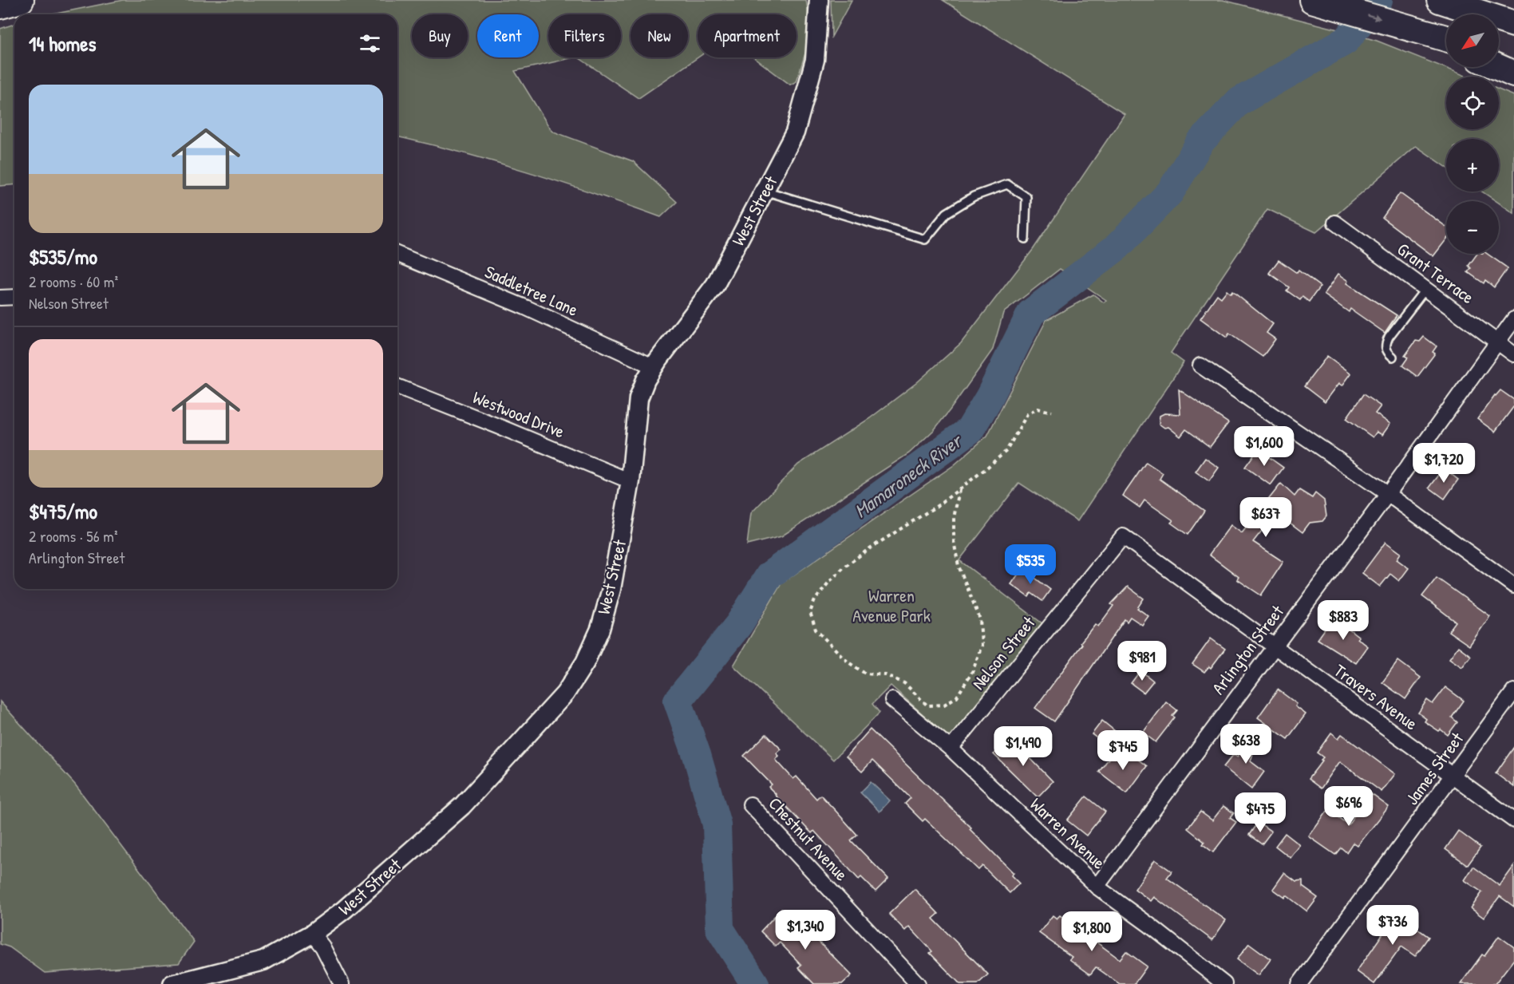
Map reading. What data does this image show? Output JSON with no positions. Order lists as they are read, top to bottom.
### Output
{
  "streets": {
    "street": [
      "West Street",
      "Grant Terrace",
      "Saddletree Lane",
      "Westwood Drive",
      "Arlington Street",
      "Nelson Street",
      "Travers Avenue",
      "James Street",
      "Warren Avenue",
      "Chestnut Avenue"
    ]
  },
  "crossings": [
    ["West Street", "Saddletree Lane"],
    ["West Street", "Westwood Drive"],
    ["Grant Terrace", "Arlington Street"],
    ["Arlington Street", "Travers Avenue"],
    ["Arlington Street", "Warren Avenue"],
    ["Nelson Street", "Travers Avenue"],
    ["Nelson Street", "Warren Avenue"],
    ["Travers Avenue", "James Street"]
  ],
  "water": ["Mamaroneck River"],
  "parks": ["Warren Avenue Park"],
  "north": "bottom left",
  "page": {
    "map_buttons": ["+", "−"],
    "chip": [
      "Buy",
      "Rent",
      "Filters",
      "New",
      "Apartment"
    ],
    "heading": "14 homes",
    "list": [
      {
        "name": "$535/mo",
        "note": "2 rooms · 60 m² · Nelson Street"
      },
      {
        "name": "$475/mo",
        "note": "2 rooms · 56 m² · Arlington Street"
      }
    ],
    "price": [
      "$1,600",
      "$1,720",
      "$637",
      "$535",
      "$883",
      "$981",
      "$638",
      "$1,490",
      "$745",
      "$696",
      "$475",
      "$736",
      "$1,340",
      "$1,800"
    ]
  }
}
